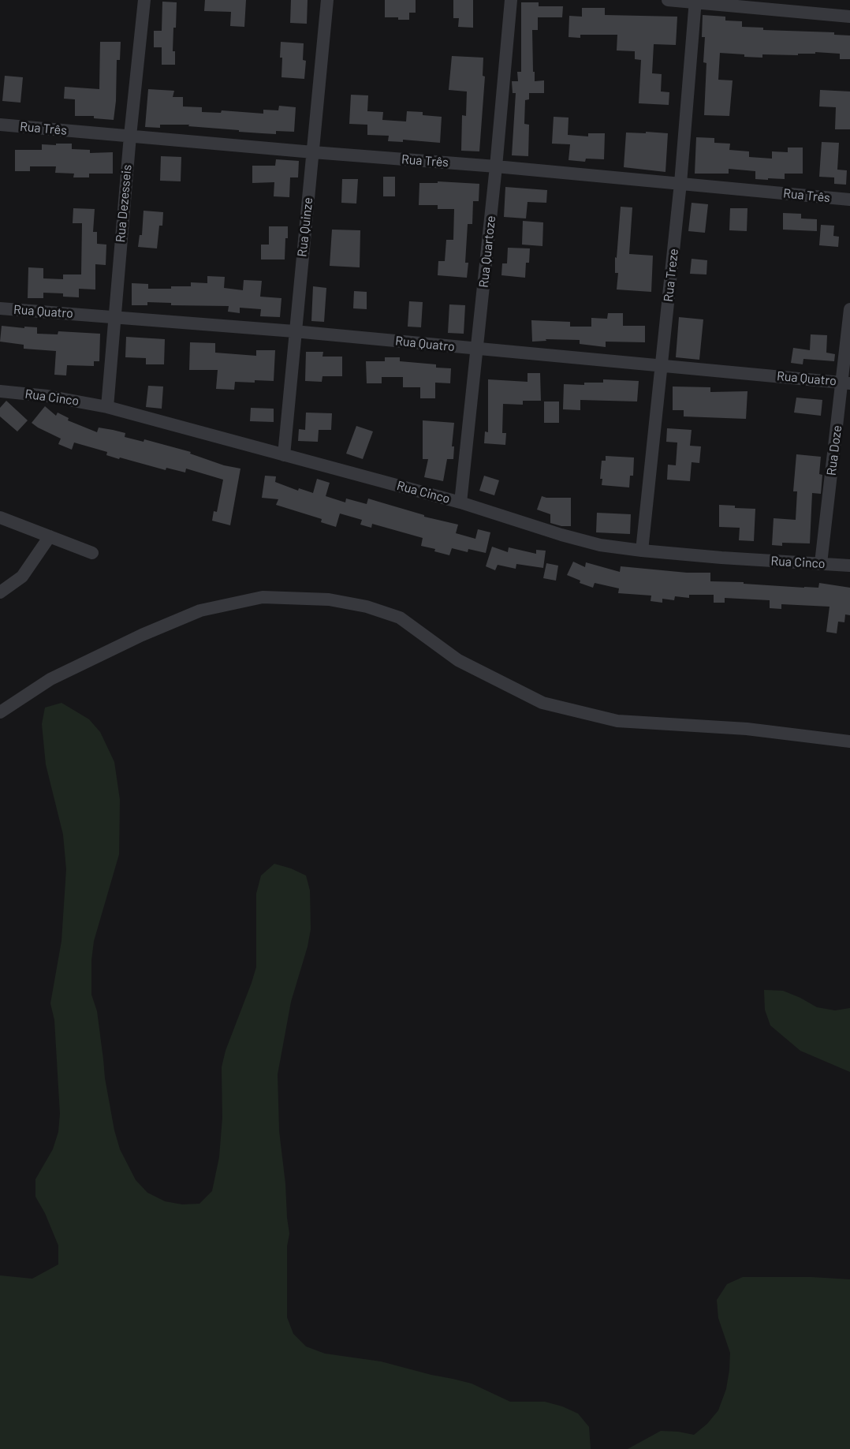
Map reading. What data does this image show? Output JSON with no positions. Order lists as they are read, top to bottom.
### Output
{
  "streets": {
    "street": [
      "Rua Três",
      "Rua Dezesseis",
      "Rua Quinze",
      "Rua Quartoze",
      "Rua Treze",
      "Rua Quatro",
      "Rua Cinco",
      "Rua Doze"
    ]
  },
  "crossings": [
    ["Rua Três", "Rua Dezesseis"],
    ["Rua Três", "Rua Quinze"],
    ["Rua Três", "Rua Quartoze"],
    ["Rua Três", "Rua Treze"],
    ["Rua Dezesseis", "Rua Quatro"],
    ["Rua Dezesseis", "Rua Cinco"],
    ["Rua Quinze", "Rua Quatro"],
    ["Rua Quinze", "Rua Cinco"],
    ["Rua Quartoze", "Rua Quatro"],
    ["Rua Quartoze", "Rua Cinco"],
    ["Rua Treze", "Rua Quatro"],
    ["Rua Treze", "Rua Cinco"],
    ["Rua Quatro", "Rua Doze"],
    ["Rua Cinco", "Rua Doze"]
  ]
}
